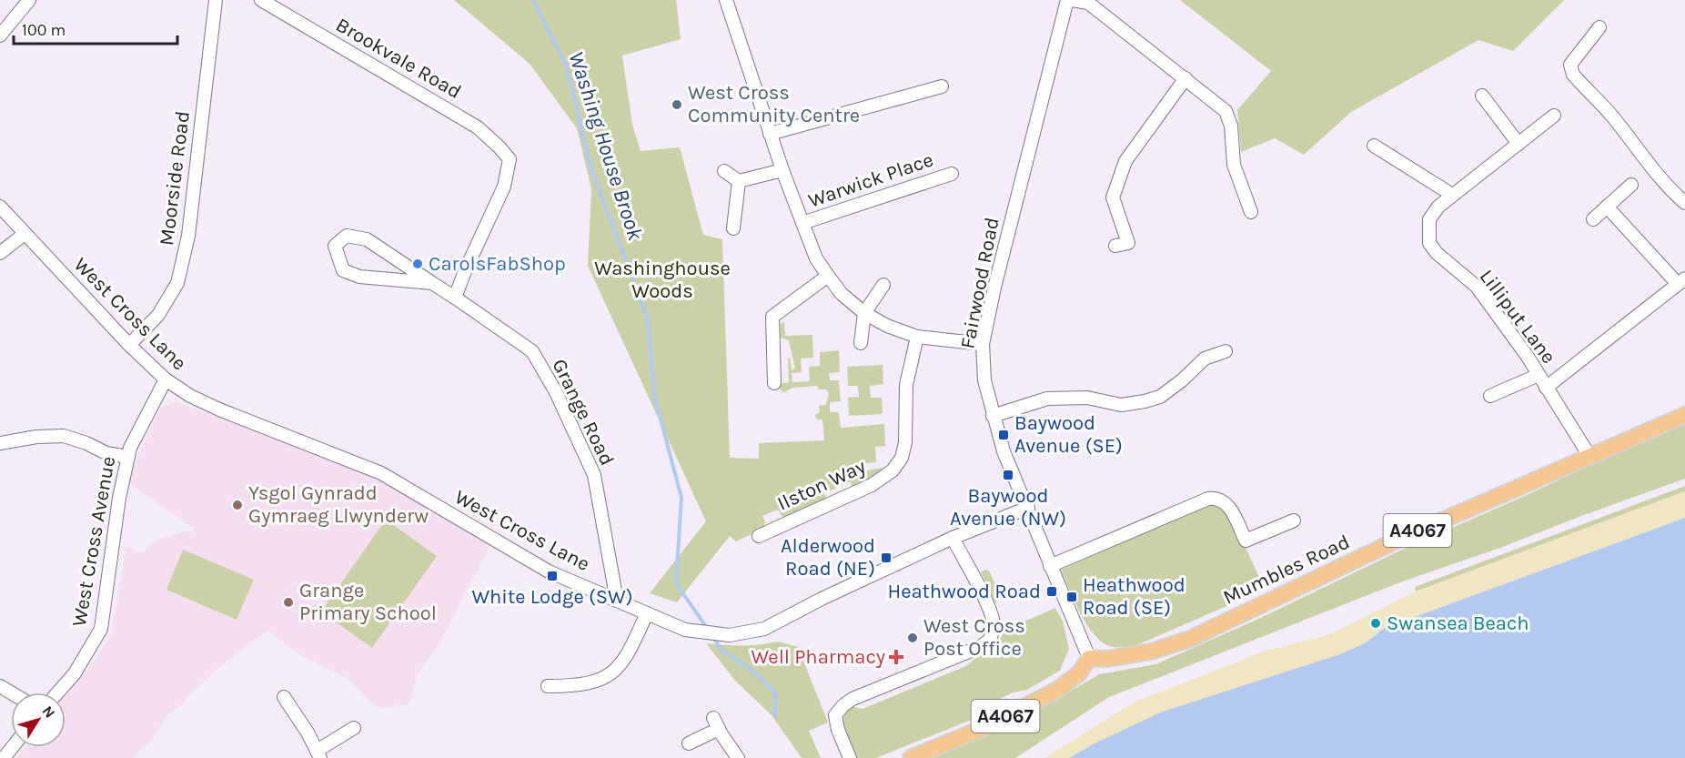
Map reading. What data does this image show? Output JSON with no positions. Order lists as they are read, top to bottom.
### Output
{
  "streets": {
    "main road": ["A4067", "Mumbles Road"],
    "street": [
      "Brookvale Road",
      "Moorside Road",
      "Warwick Place",
      "Fairwood Road",
      "West Cross Lane",
      "Lilliput Lane",
      "Grange Road",
      "Ilston Way",
      "West Cross Avenue"
    ]
  },
  "crossings": [
    ["Brookvale Road", "Grange Road"],
    ["Moorside Road", "West Cross Lane"],
    ["Fairwood Road", "West Cross Lane"],
    ["Fairwood Road", "A4067"],
    ["Fairwood Road", "Mumbles Road"],
    ["West Cross Lane", "Grange Road"],
    ["West Cross Lane", "West Cross Avenue"],
    ["Lilliput Lane", "Mumbles Road"],
    ["A4067", "Mumbles Road"]
  ],
  "water": ["Washing House Brook"],
  "parks": ["Washinghouse Woods"],
  "places": {
    "other": [
      "West Cross Community Centre",
      "CarolsFabShop",
      "Ysgol Gynradd Gymraeg Llwynderw",
      "Grange Primary School",
      "Swansea Beach",
      "West Cross Post Office"
    ],
    "transit": [
      "Baywood Avenue (SE)",
      "Baywood Avenue (NW)",
      "Alderwood Road (NE)",
      "White Lodge (SW)",
      "Heathwood Road",
      "Heathwood Road (SE)"
    ],
    "health": ["Well Pharmacy"]
  },
  "scale_bar": "100 m",
  "north": "top right"
}
